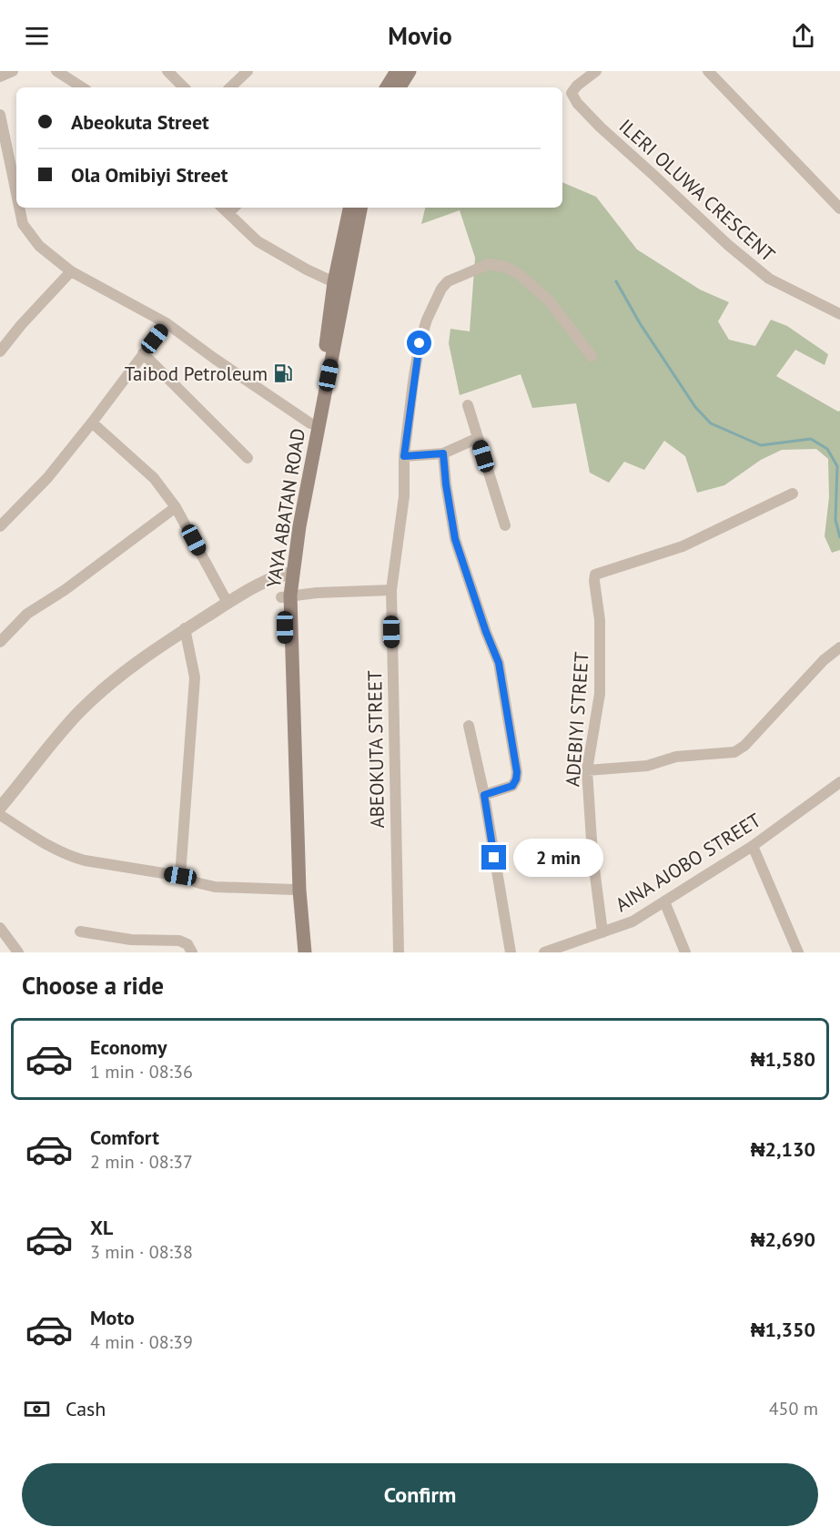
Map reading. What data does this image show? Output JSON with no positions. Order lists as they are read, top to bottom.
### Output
{
  "streets": {
    "main road": ["YAYA ABATAN ROAD"],
    "street": [
      "ILERI OLUWA CRESCENT",
      "ADEBIYI STREET",
      "ABEOKUTA STREET",
      "AINA AJOBO STREET"
    ]
  },
  "crossings": [
    ["ADEBIYI STREET", "AINA AJOBO STREET"]
  ],
  "places": {
    "fuel station": ["Taibod Petroleum"]
  },
  "page": {
    "header": "Movio",
    "banner": ["Abeokuta Street", "Ola Omibiyi Street"],
    "bubble": "2 min",
    "heading": "Choose a ride",
    "list": [
      {
        "name": "Economy",
        "note": "1 min · 08:36",
        "value": "₦1,580"
      },
      {
        "name": "Comfort",
        "note": "2 min · 08:37",
        "value": "₦2,130"
      },
      {
        "name": "XL",
        "note": "3 min · 08:38",
        "value": "₦2,690"
      },
      {
        "name": "Moto",
        "note": "4 min · 08:39",
        "value": "₦1,350"
      }
    ],
    "pay": ["Cash", "450 m"],
    "buttons": "Confirm"
  }
}
